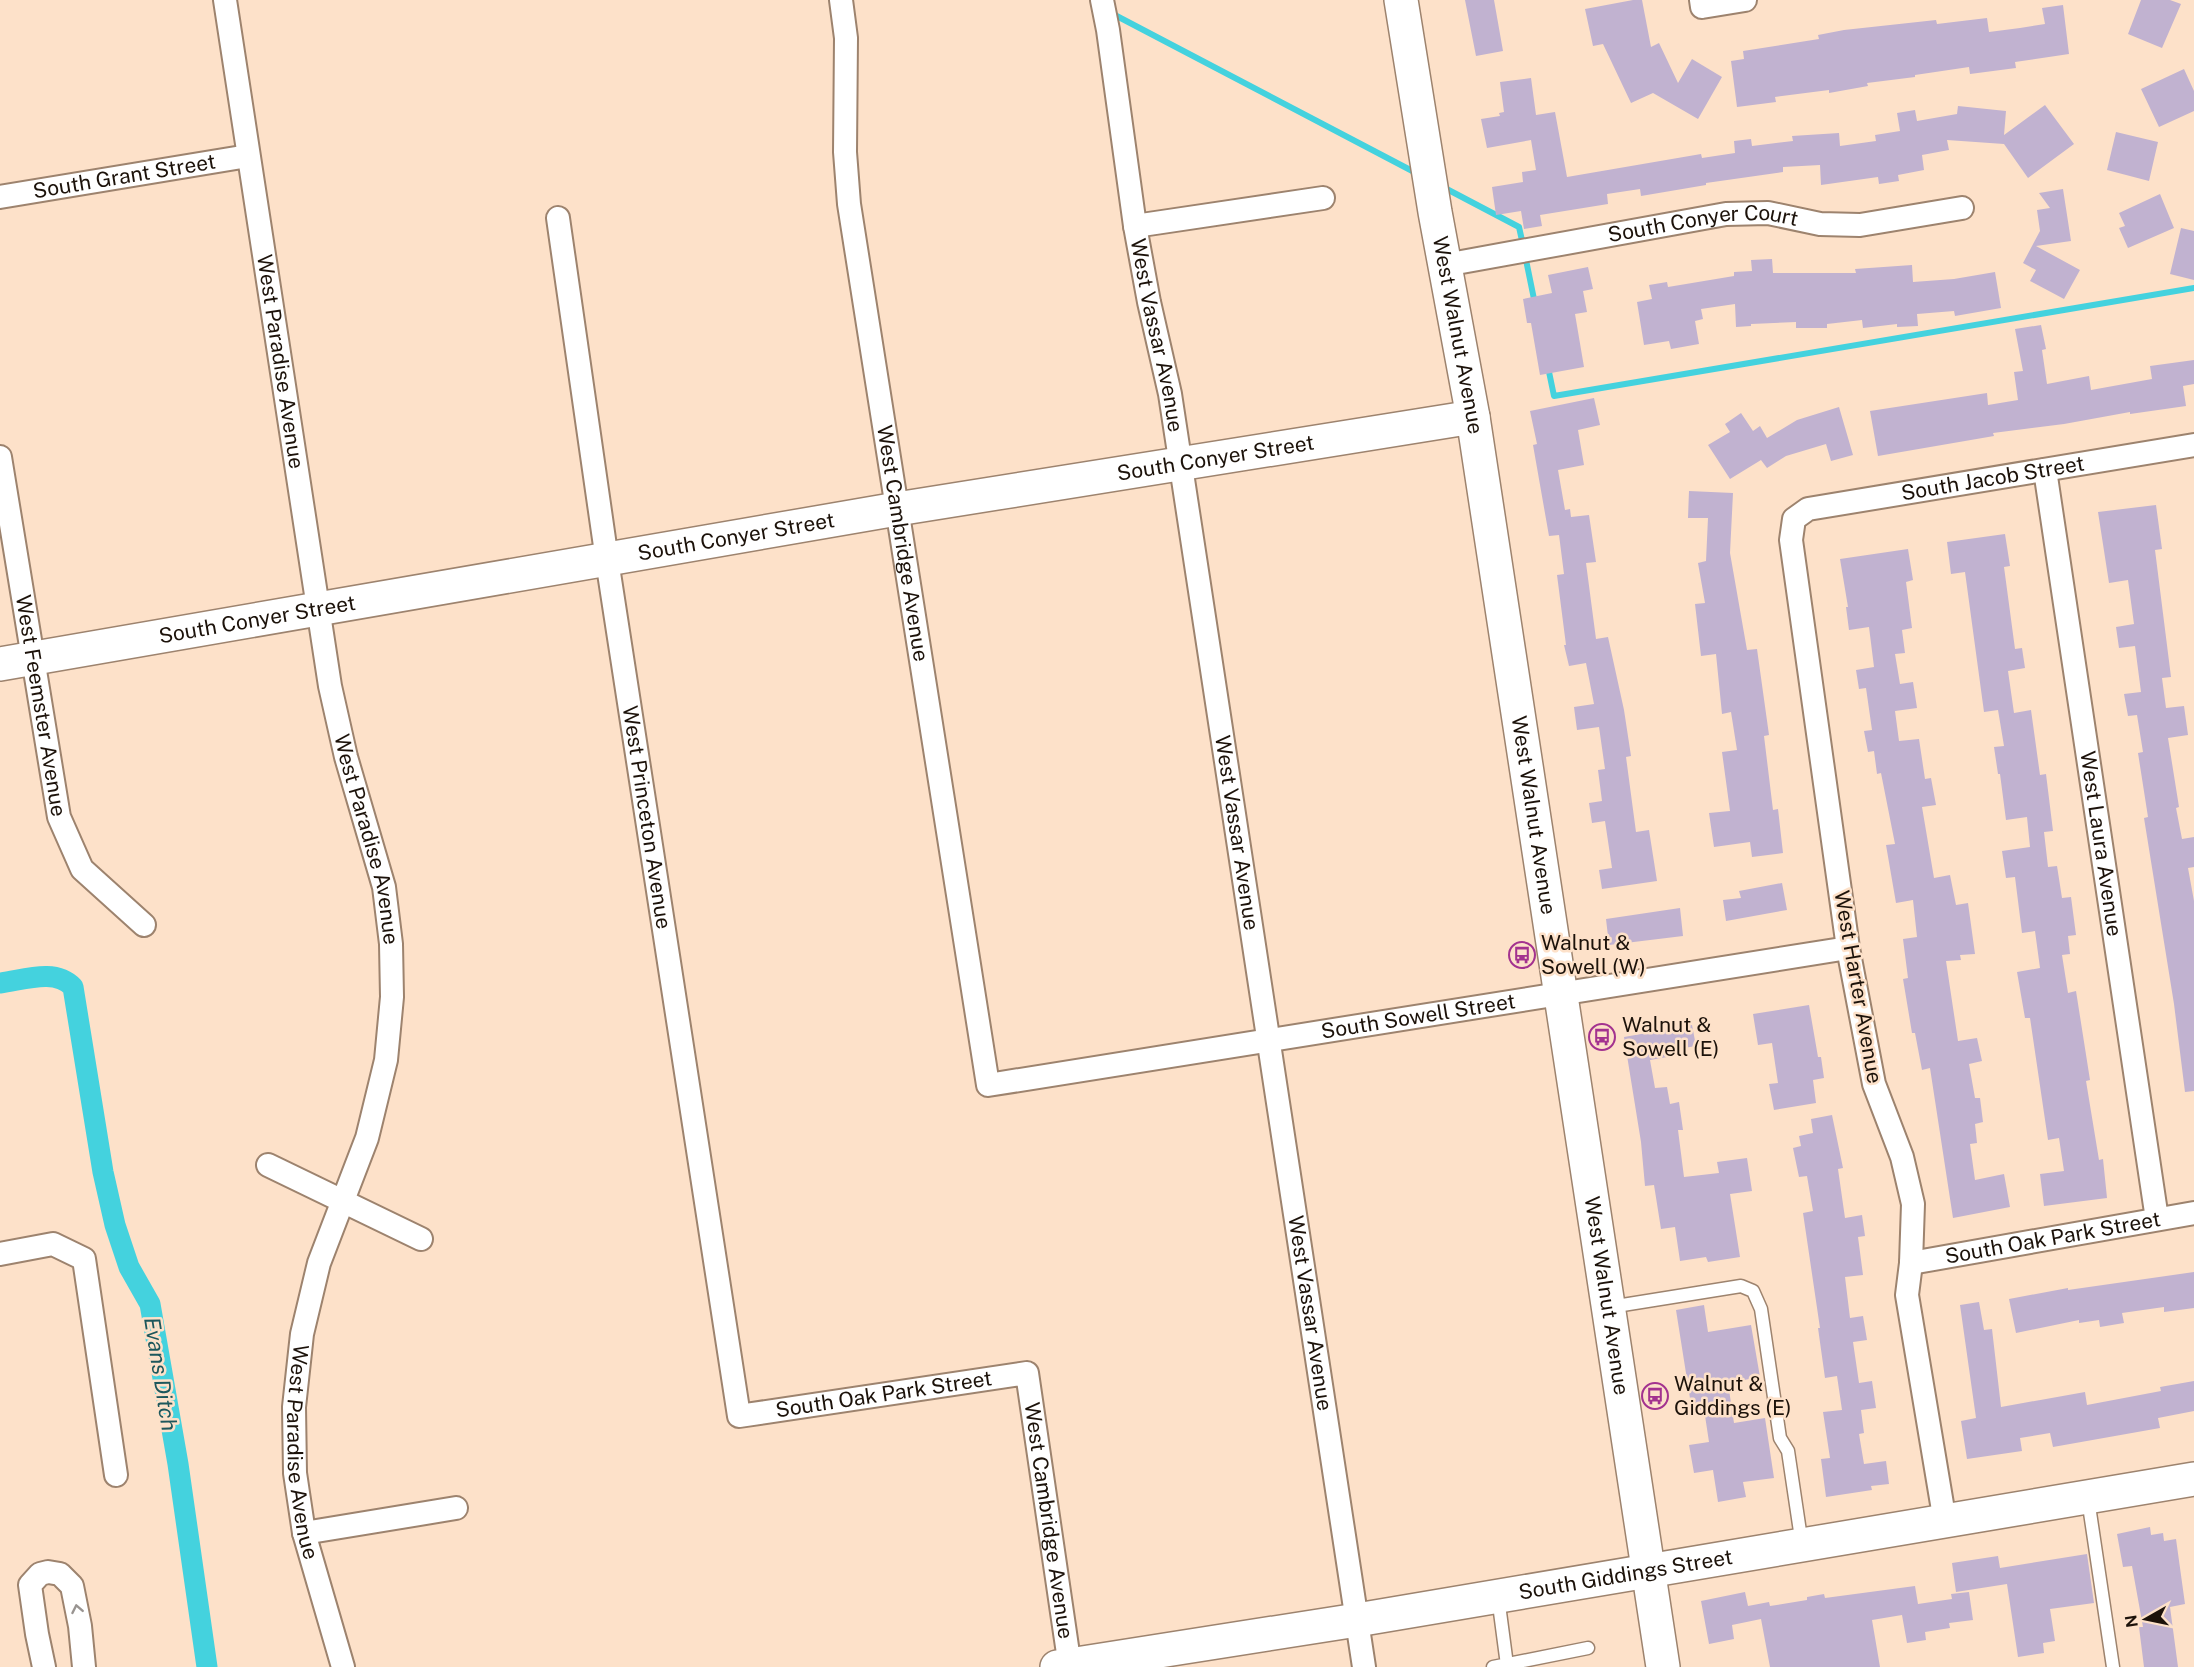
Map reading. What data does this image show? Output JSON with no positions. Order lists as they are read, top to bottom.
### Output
{
  "streets": {
    "street": [
      "South Grant Street",
      "South Conyer Court",
      "West Vassar Avenue",
      "West Walnut Avenue",
      "West Paradise Avenue",
      "South Conyer Street",
      "South Jacob Street",
      "West Cambridge Avenue",
      "West Feemster Avenue",
      "West Princeton Avenue",
      "West Laura Avenue",
      "West Harter Avenue",
      "South Sowell Street",
      "South Oak Park Street",
      "South Giddings Street"
    ]
  },
  "crossings": [
    ["South Grant Street", "West Paradise Avenue"],
    ["South Conyer Court", "West Walnut Avenue"],
    ["West Vassar Avenue", "South Conyer Street"],
    ["West Vassar Avenue", "South Sowell Street"],
    ["West Vassar Avenue", "South Giddings Street"],
    ["West Walnut Avenue", "South Conyer Street"],
    ["West Walnut Avenue", "South Sowell Street"],
    ["West Walnut Avenue", "South Giddings Street"],
    ["West Paradise Avenue", "South Conyer Street"],
    ["South Conyer Street", "West Cambridge Avenue"],
    ["South Conyer Street", "West Feemster Avenue"],
    ["South Conyer Street", "West Princeton Avenue"],
    ["South Jacob Street", "West Laura Avenue"],
    ["South Jacob Street", "West Harter Avenue"],
    ["West Cambridge Avenue", "South Sowell Street"],
    ["West Cambridge Avenue", "South Oak Park Street"],
    ["West Cambridge Avenue", "South Giddings Street"],
    ["West Princeton Avenue", "South Oak Park Street"],
    ["West Laura Avenue", "South Oak Park Street"],
    ["West Harter Avenue", "South Sowell Street"],
    ["West Harter Avenue", "South Oak Park Street"],
    ["West Harter Avenue", "South Giddings Street"]
  ],
  "water": ["Evans Ditch"],
  "places": {
    "bus stop": ["Walnut & Sowell (W)", "Walnut & Sowell (E)", "Walnut & Giddings (E)"]
  },
  "north": "left"
}
